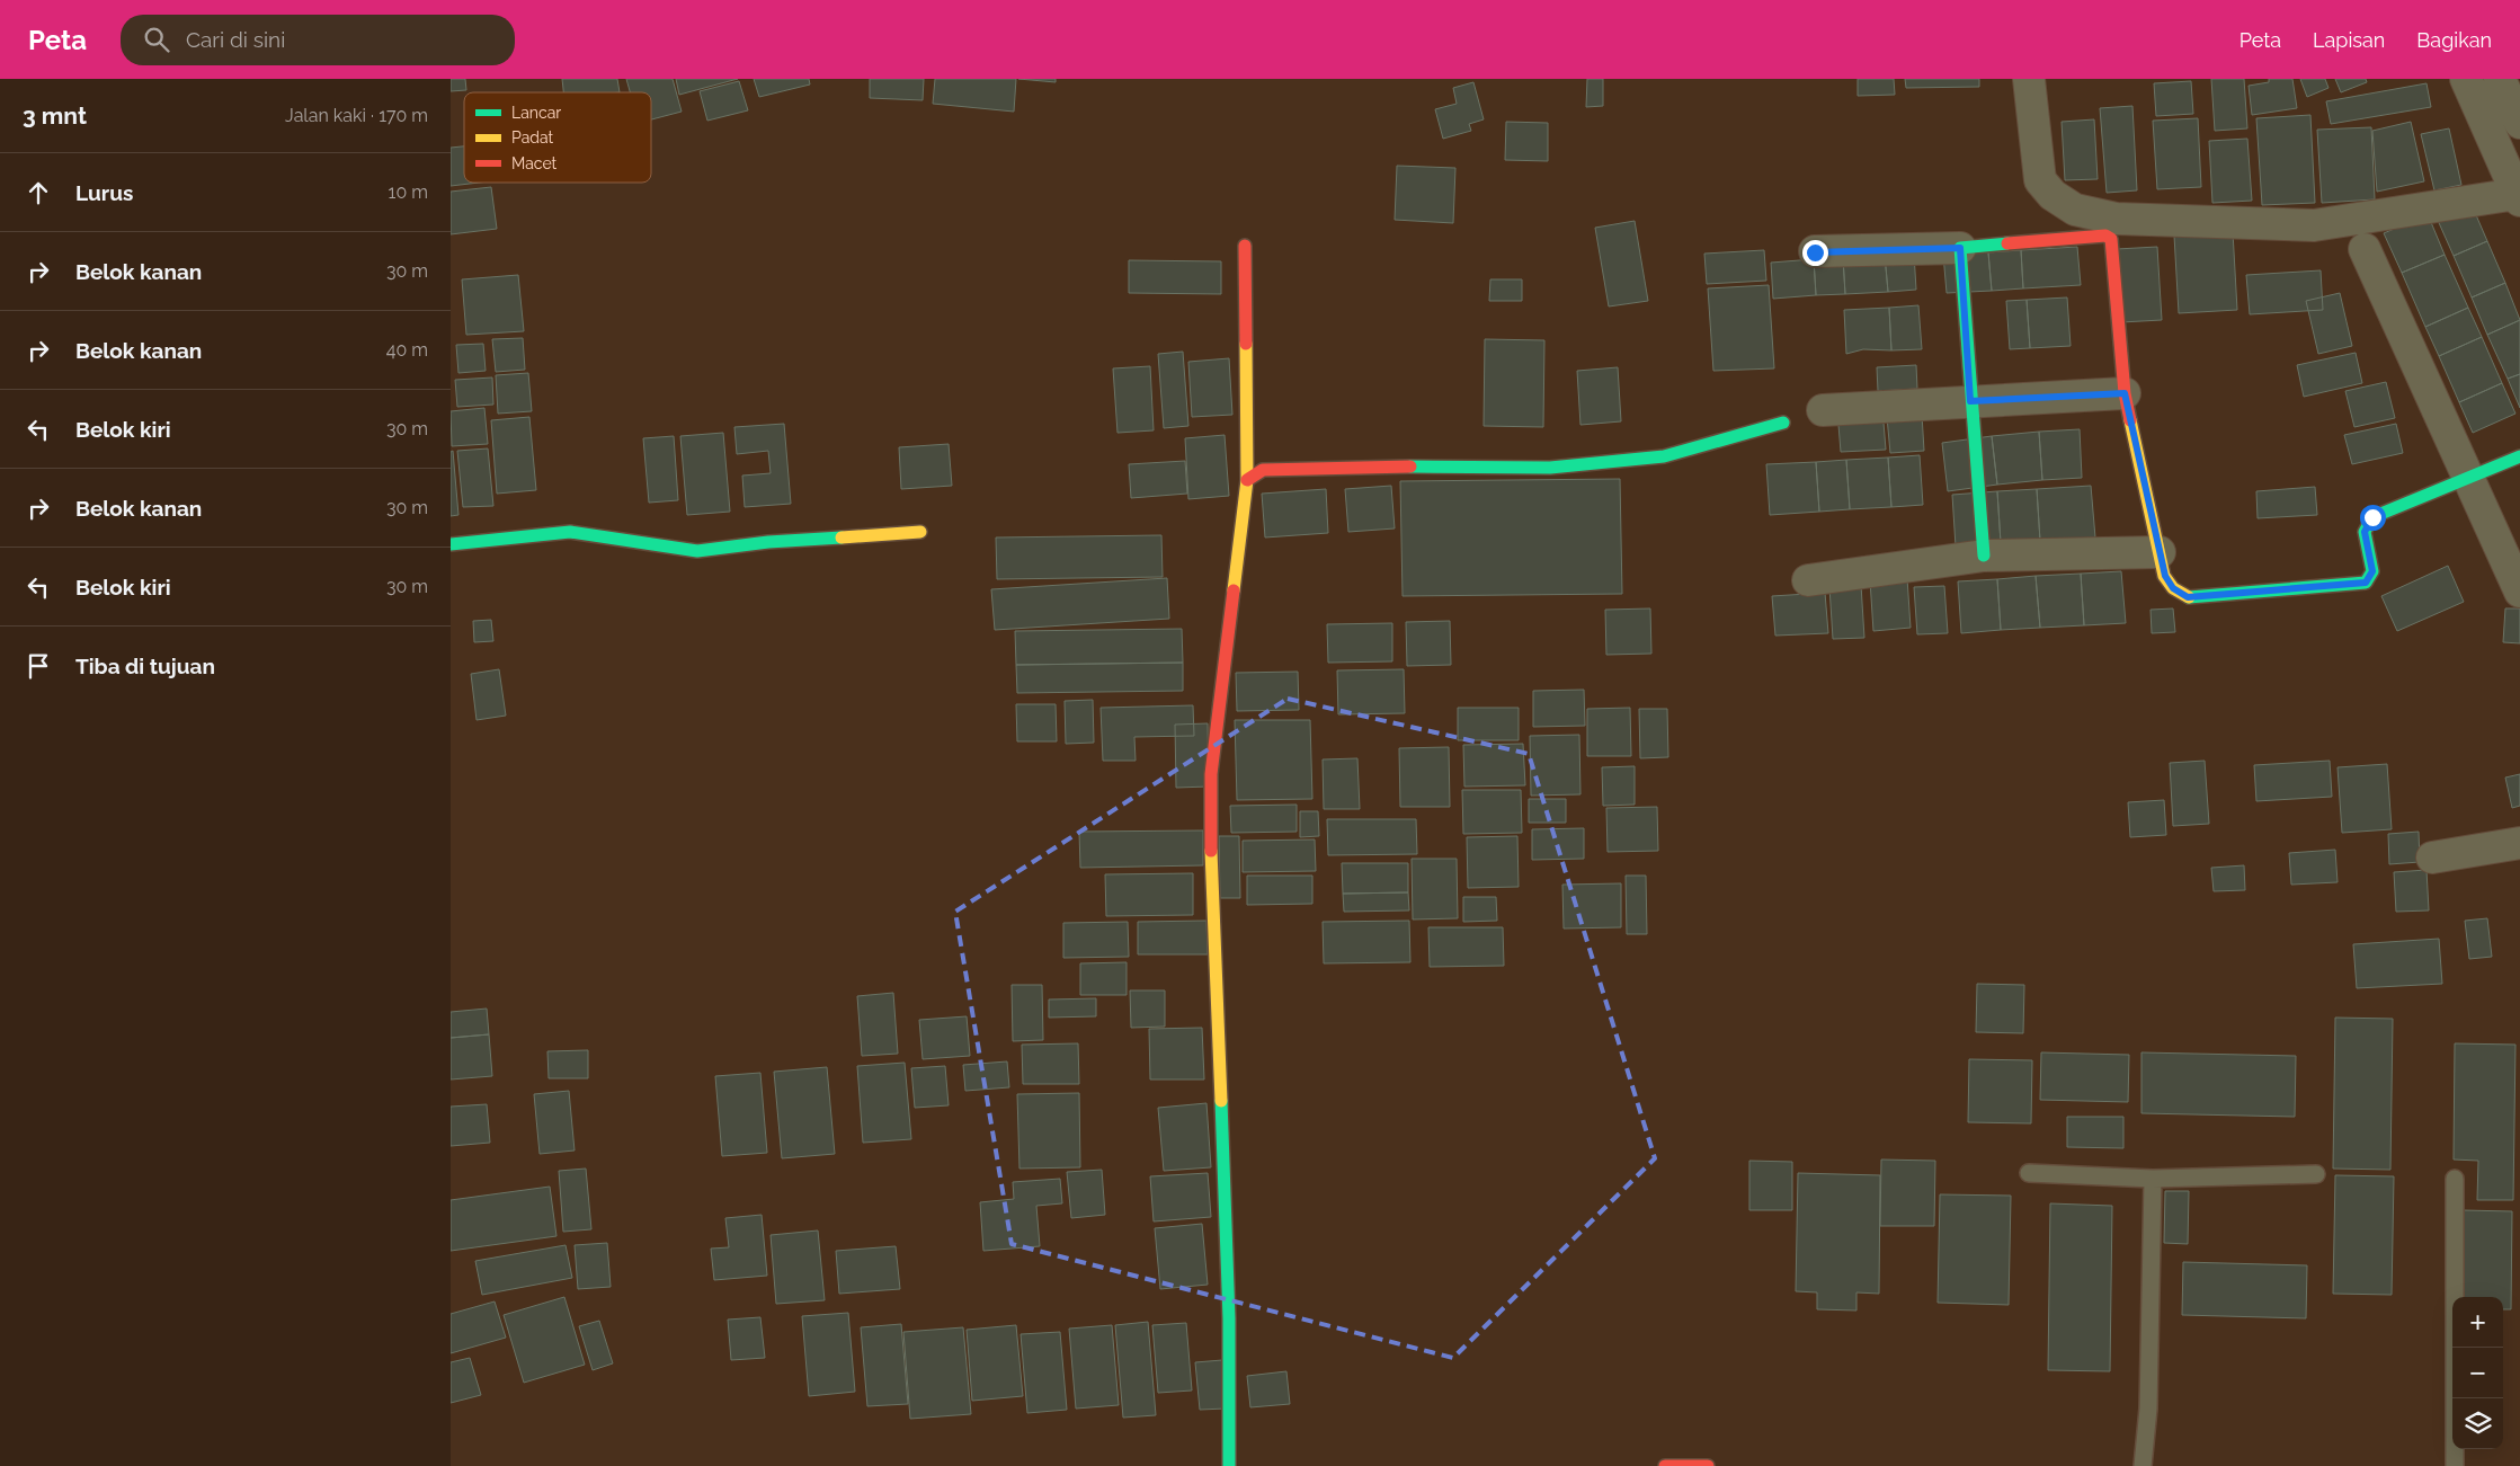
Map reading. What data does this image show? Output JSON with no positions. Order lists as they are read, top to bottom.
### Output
{
  "legend": ["Lancar", "Padat", "Macet"],
  "page": {
    "header": "Peta",
    "search": "Cari di sini",
    "nav": ["Peta", "Lapisan", "Bagikan"],
    "heading": ["3 mnt", "Jalan kaki · 170 m"],
    "list": [
      ["Lurus", "10 m"],
      ["Belok kanan", "30 m"],
      ["Belok kanan", "40 m"],
      ["Belok kiri", "30 m"],
      ["Belok kanan", "30 m"],
      ["Belok kiri", "30 m"],
      "Tiba di tujuan"
    ],
    "map_buttons": ["+", "−"]
  }
}
